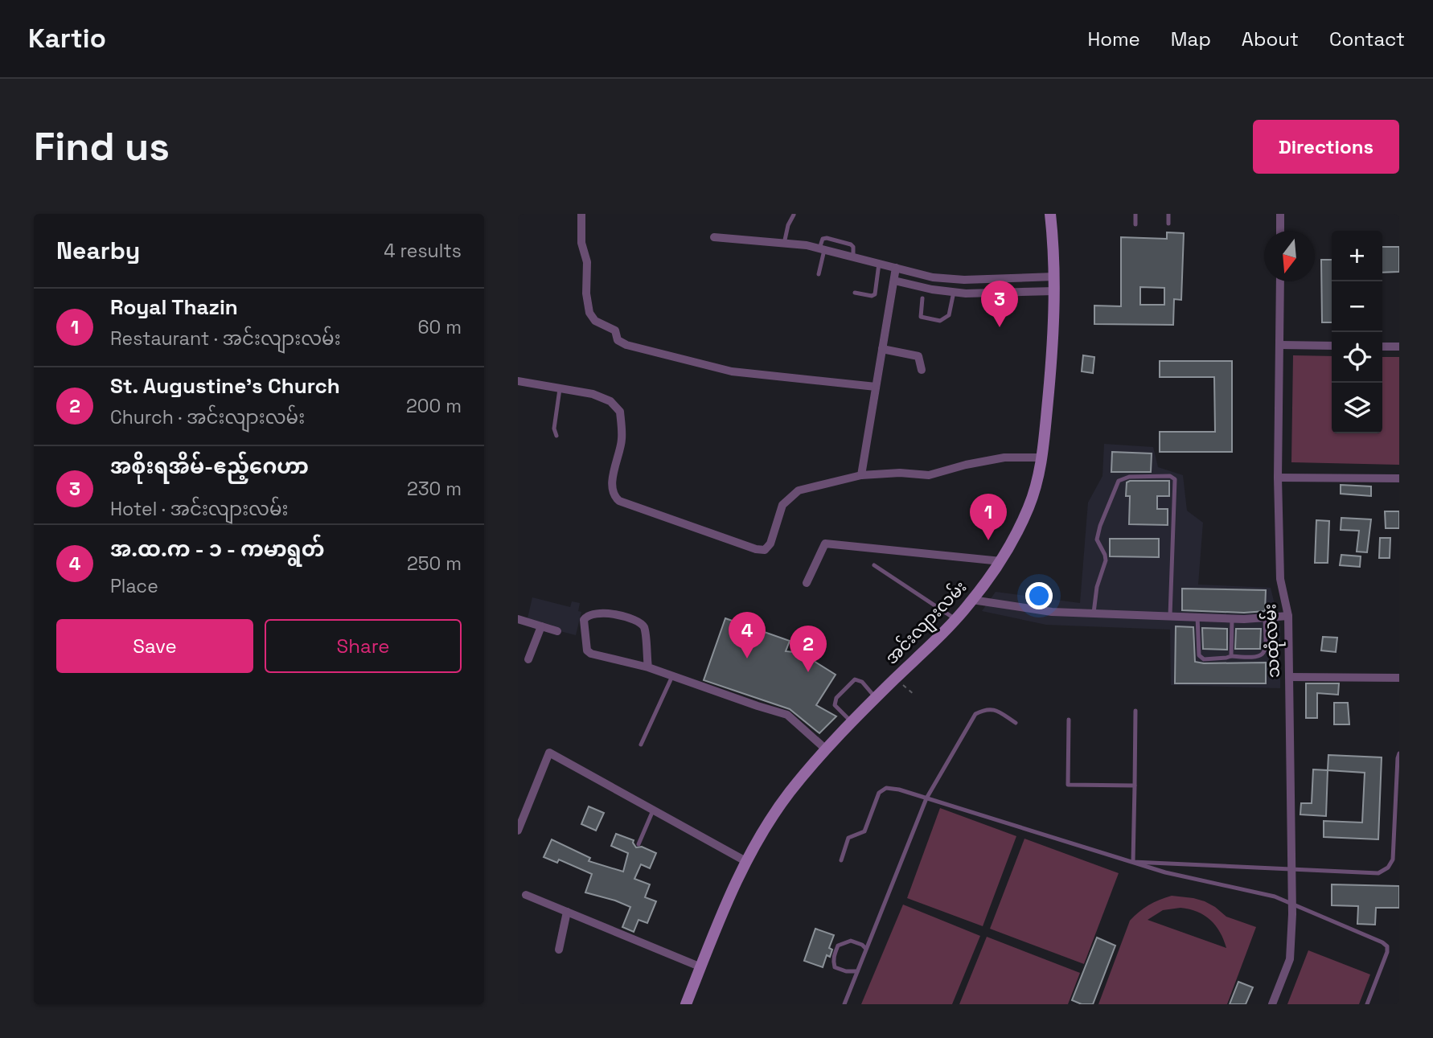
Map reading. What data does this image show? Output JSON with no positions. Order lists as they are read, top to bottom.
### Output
{
  "streets": {
    "main road": ["အင်းလျားလမ်း"],
    "street": ["သထုံလမ်း"]
  },
  "north": "bottom",
  "page": {
    "header": "Kartio",
    "nav": [
      "Home",
      "Map",
      "About",
      "Contact"
    ],
    "buttons": [
      "Directions",
      ["Save", "Share"]
    ],
    "title": "Find us",
    "heading": ["Nearby", "4 results"],
    "map_buttons": ["+", "−"],
    "pins": [
      "3",
      "1",
      "4",
      "2"
    ],
    "list": [
      {
        "mark": "1",
        "name": "Royal Thazin",
        "note": "Restaurant · အင်းလျားလမ်း",
        "value": "60 m"
      },
      {
        "mark": "2",
        "name": "St. Augustine's Church",
        "note": "Church · အင်းလျားလမ်း",
        "value": "200 m"
      },
      {
        "mark": "3",
        "name": "အစိုးရအိမ်-ဧည့်ဂေဟာ",
        "note": "Hotel · အင်းလျားလမ်း",
        "value": "230 m"
      },
      {
        "mark": "4",
        "name": "အ.ထ.က - ၁ - ကမာရွတ်",
        "note": "Place",
        "value": "250 m"
      }
    ]
  }
}
